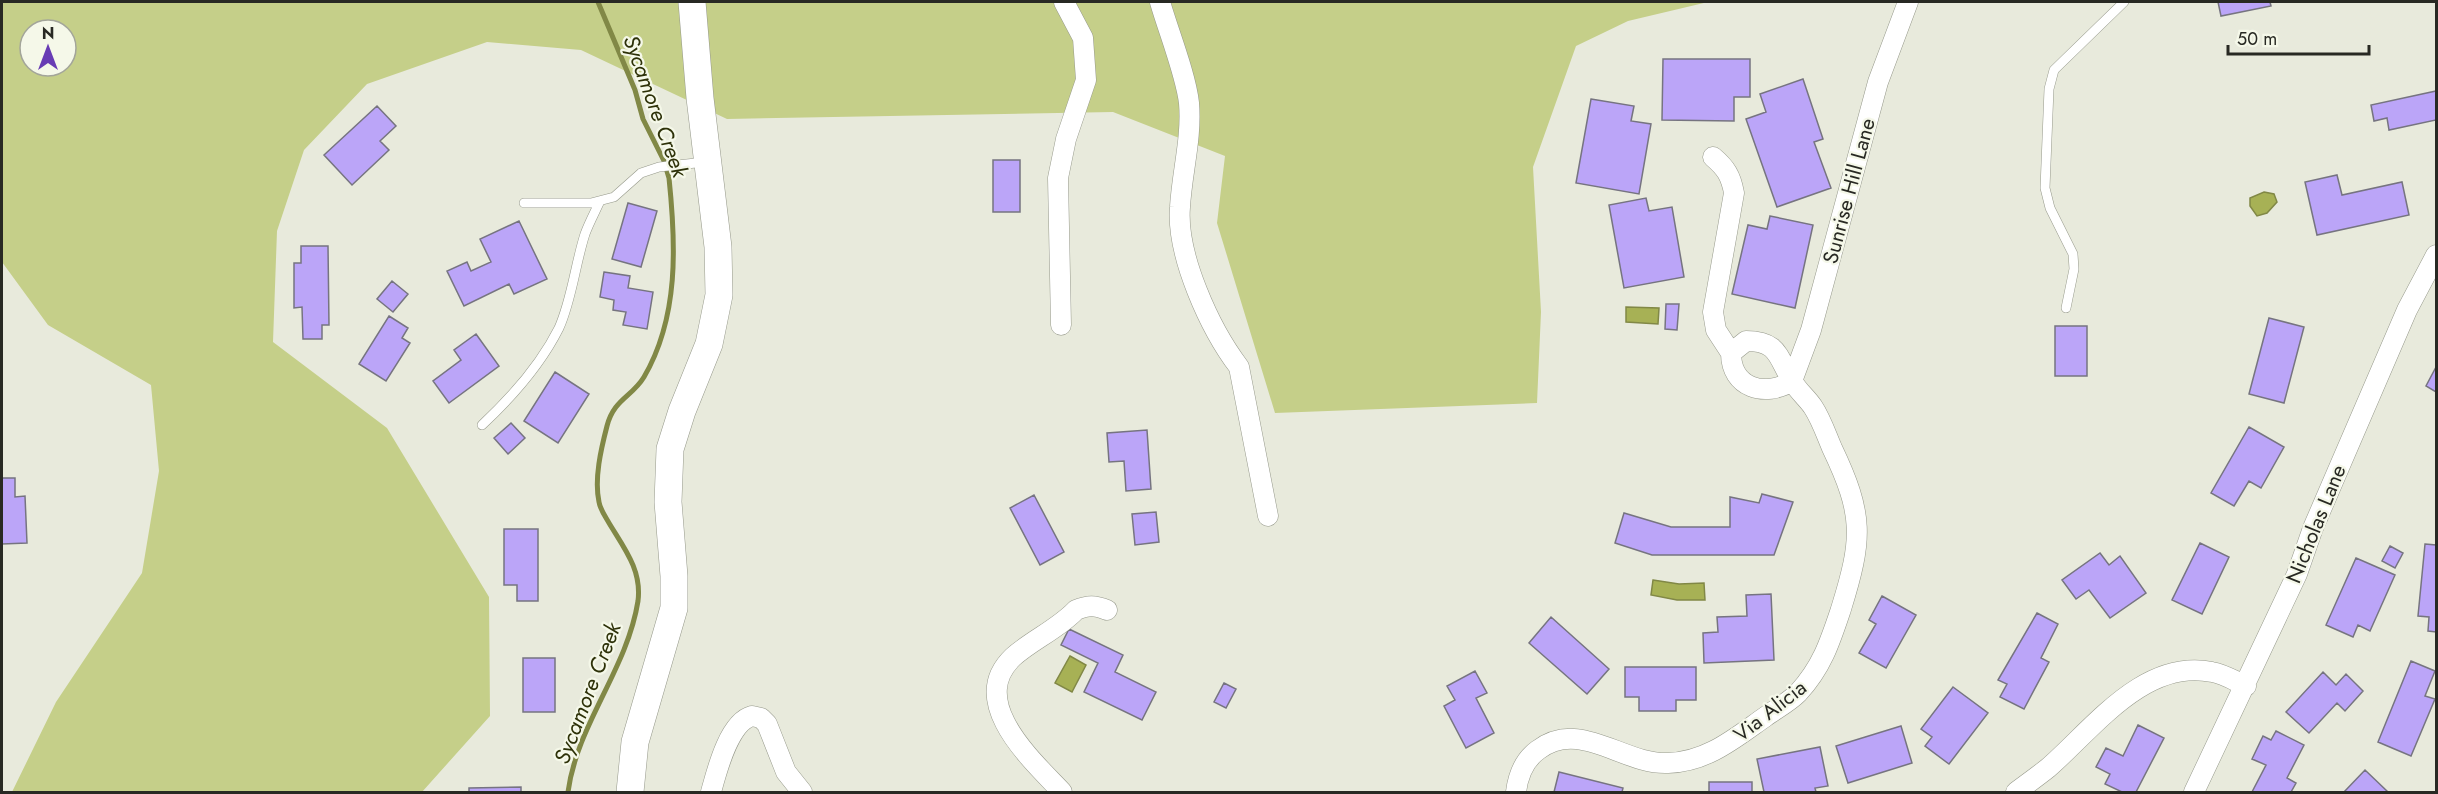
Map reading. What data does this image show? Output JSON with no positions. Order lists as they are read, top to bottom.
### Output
{
  "streets": {
    "street": ["Sunrise Hill Lane", "Nicholas Lane", "Via Alicia"]
  },
  "crossings": [
    ["Sunrise Hill Lane", "Via Alicia"]
  ],
  "water": ["Sycamore Creek"],
  "scale_bar": "50 m",
  "north": "top"
}
